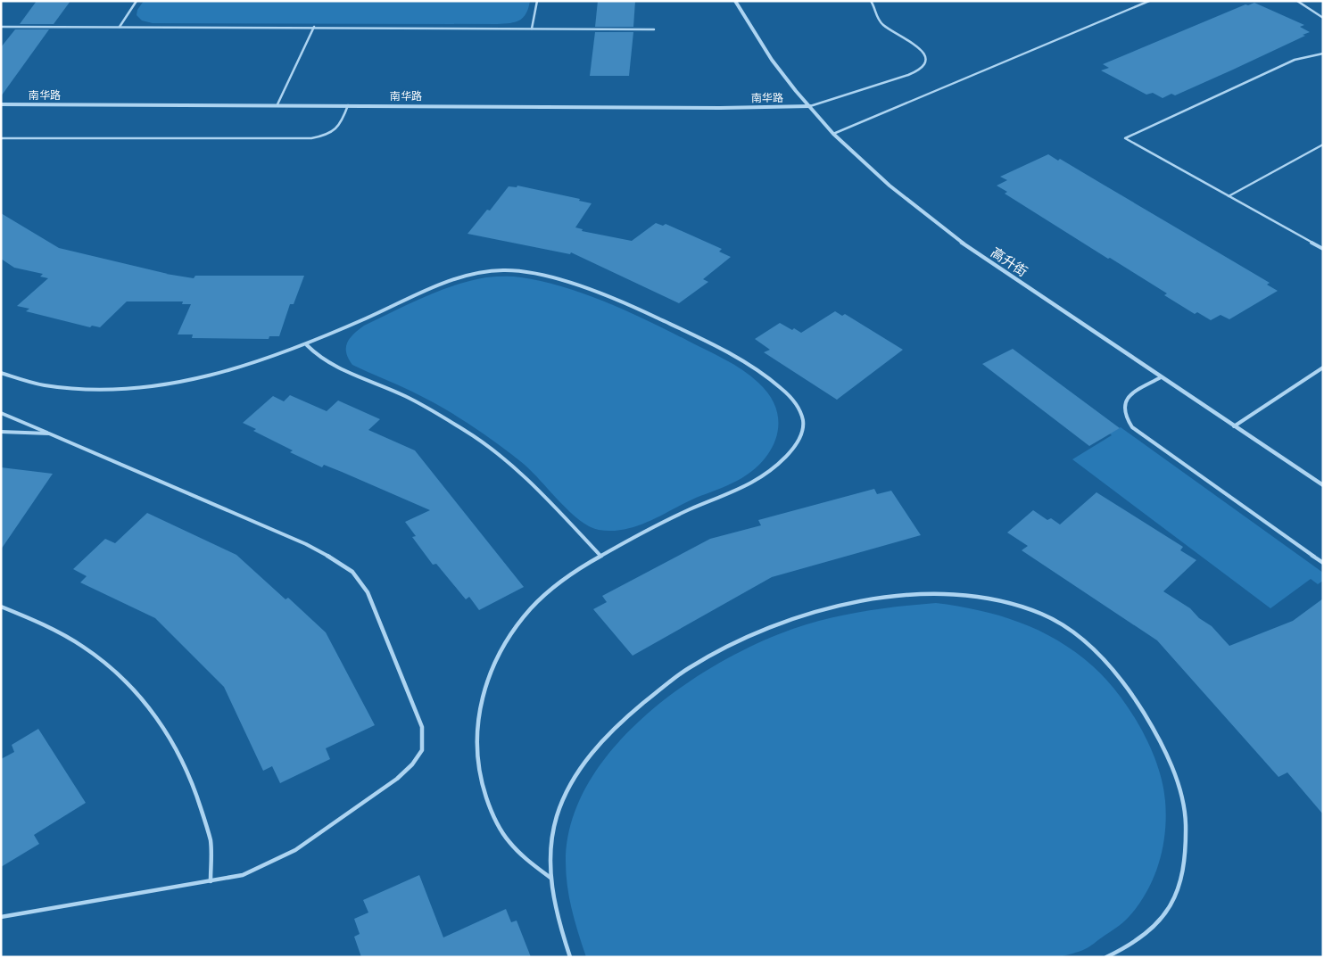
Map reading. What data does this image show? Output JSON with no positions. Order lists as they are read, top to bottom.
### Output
{
  "streets": {
    "street": ["南华路", "高升街"]
  },
  "crossings": [
    ["南华路", "高升街"]
  ]
}
